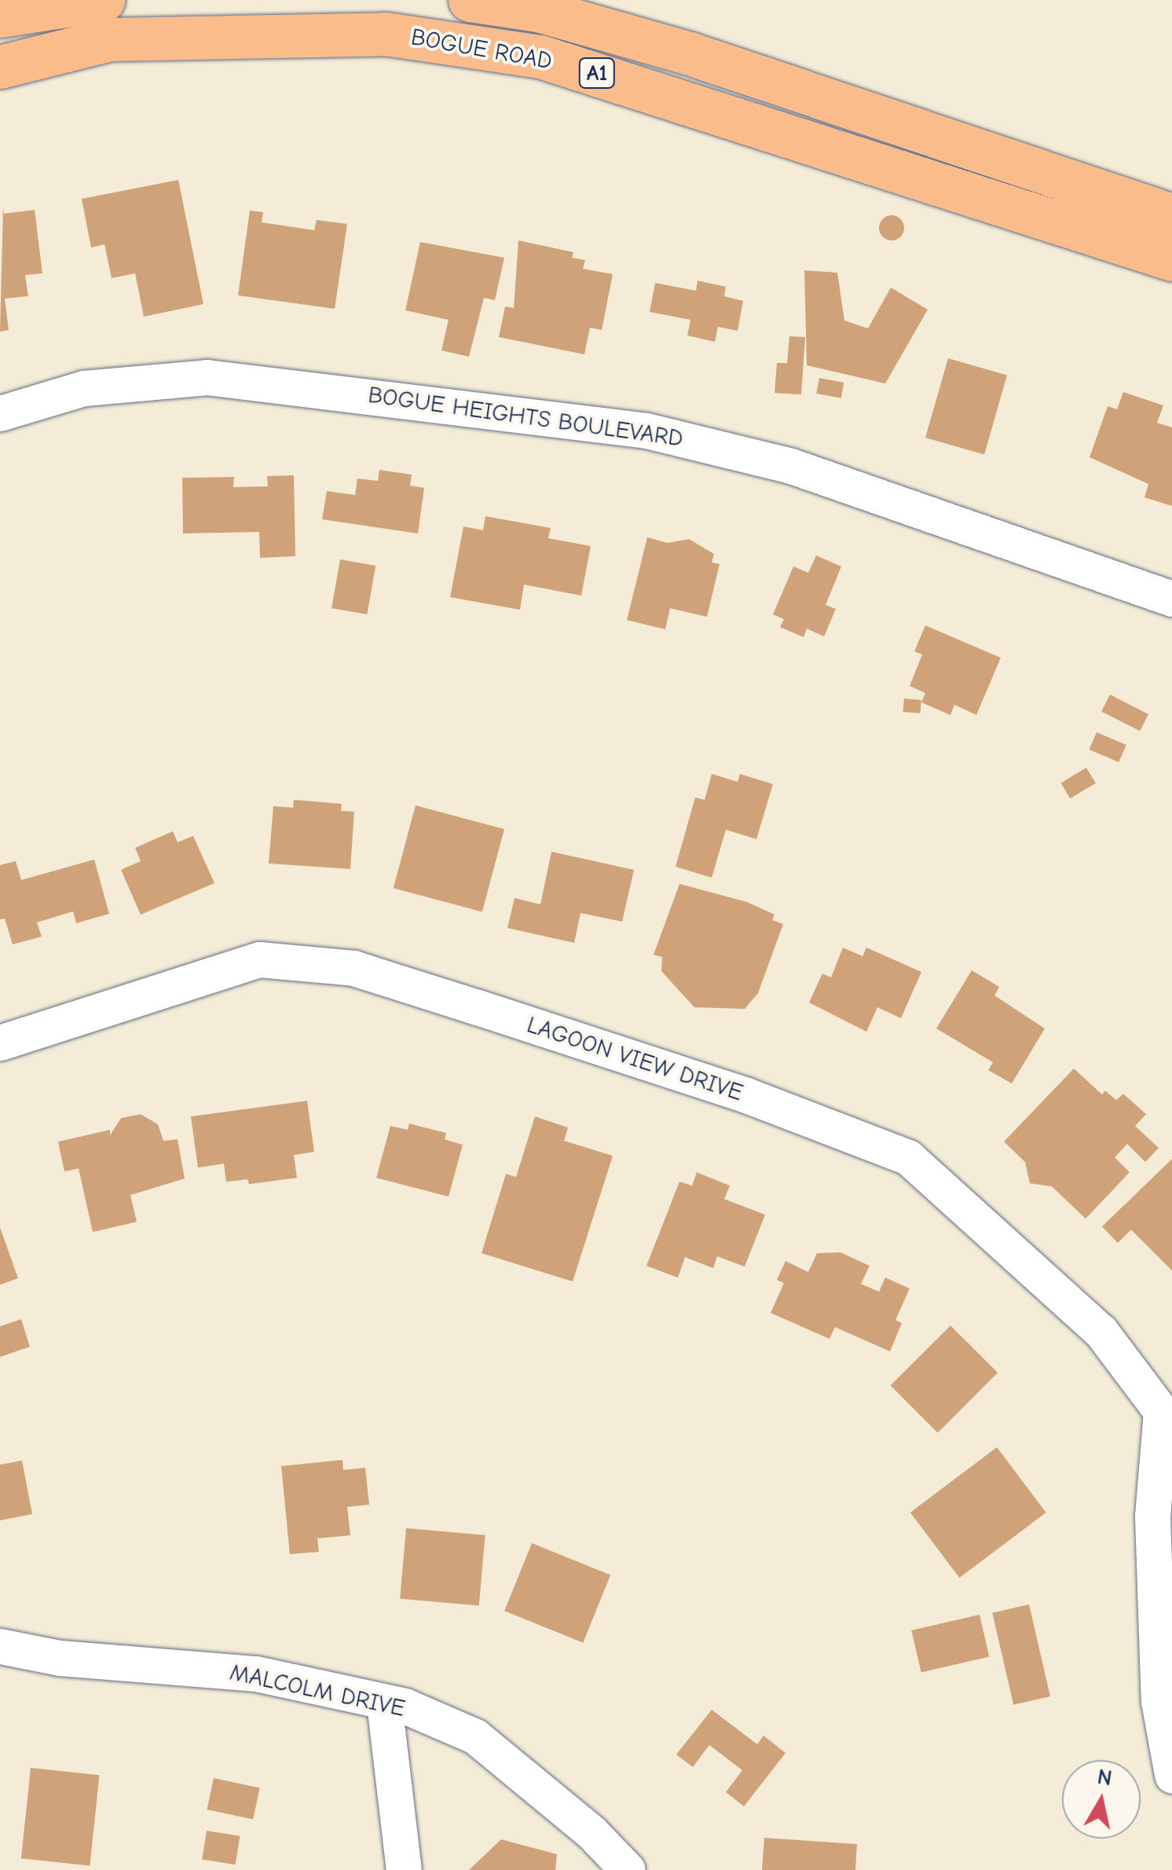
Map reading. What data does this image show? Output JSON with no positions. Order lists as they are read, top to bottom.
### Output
{
  "streets": {
    "main road": ["BOGUE ROAD", "A1"],
    "street": ["BOGUE HEIGHTS BOULEVARD", "LAGOON VIEW DRIVE", "MALCOLM DRIVE"]
  },
  "north": "top"
}
